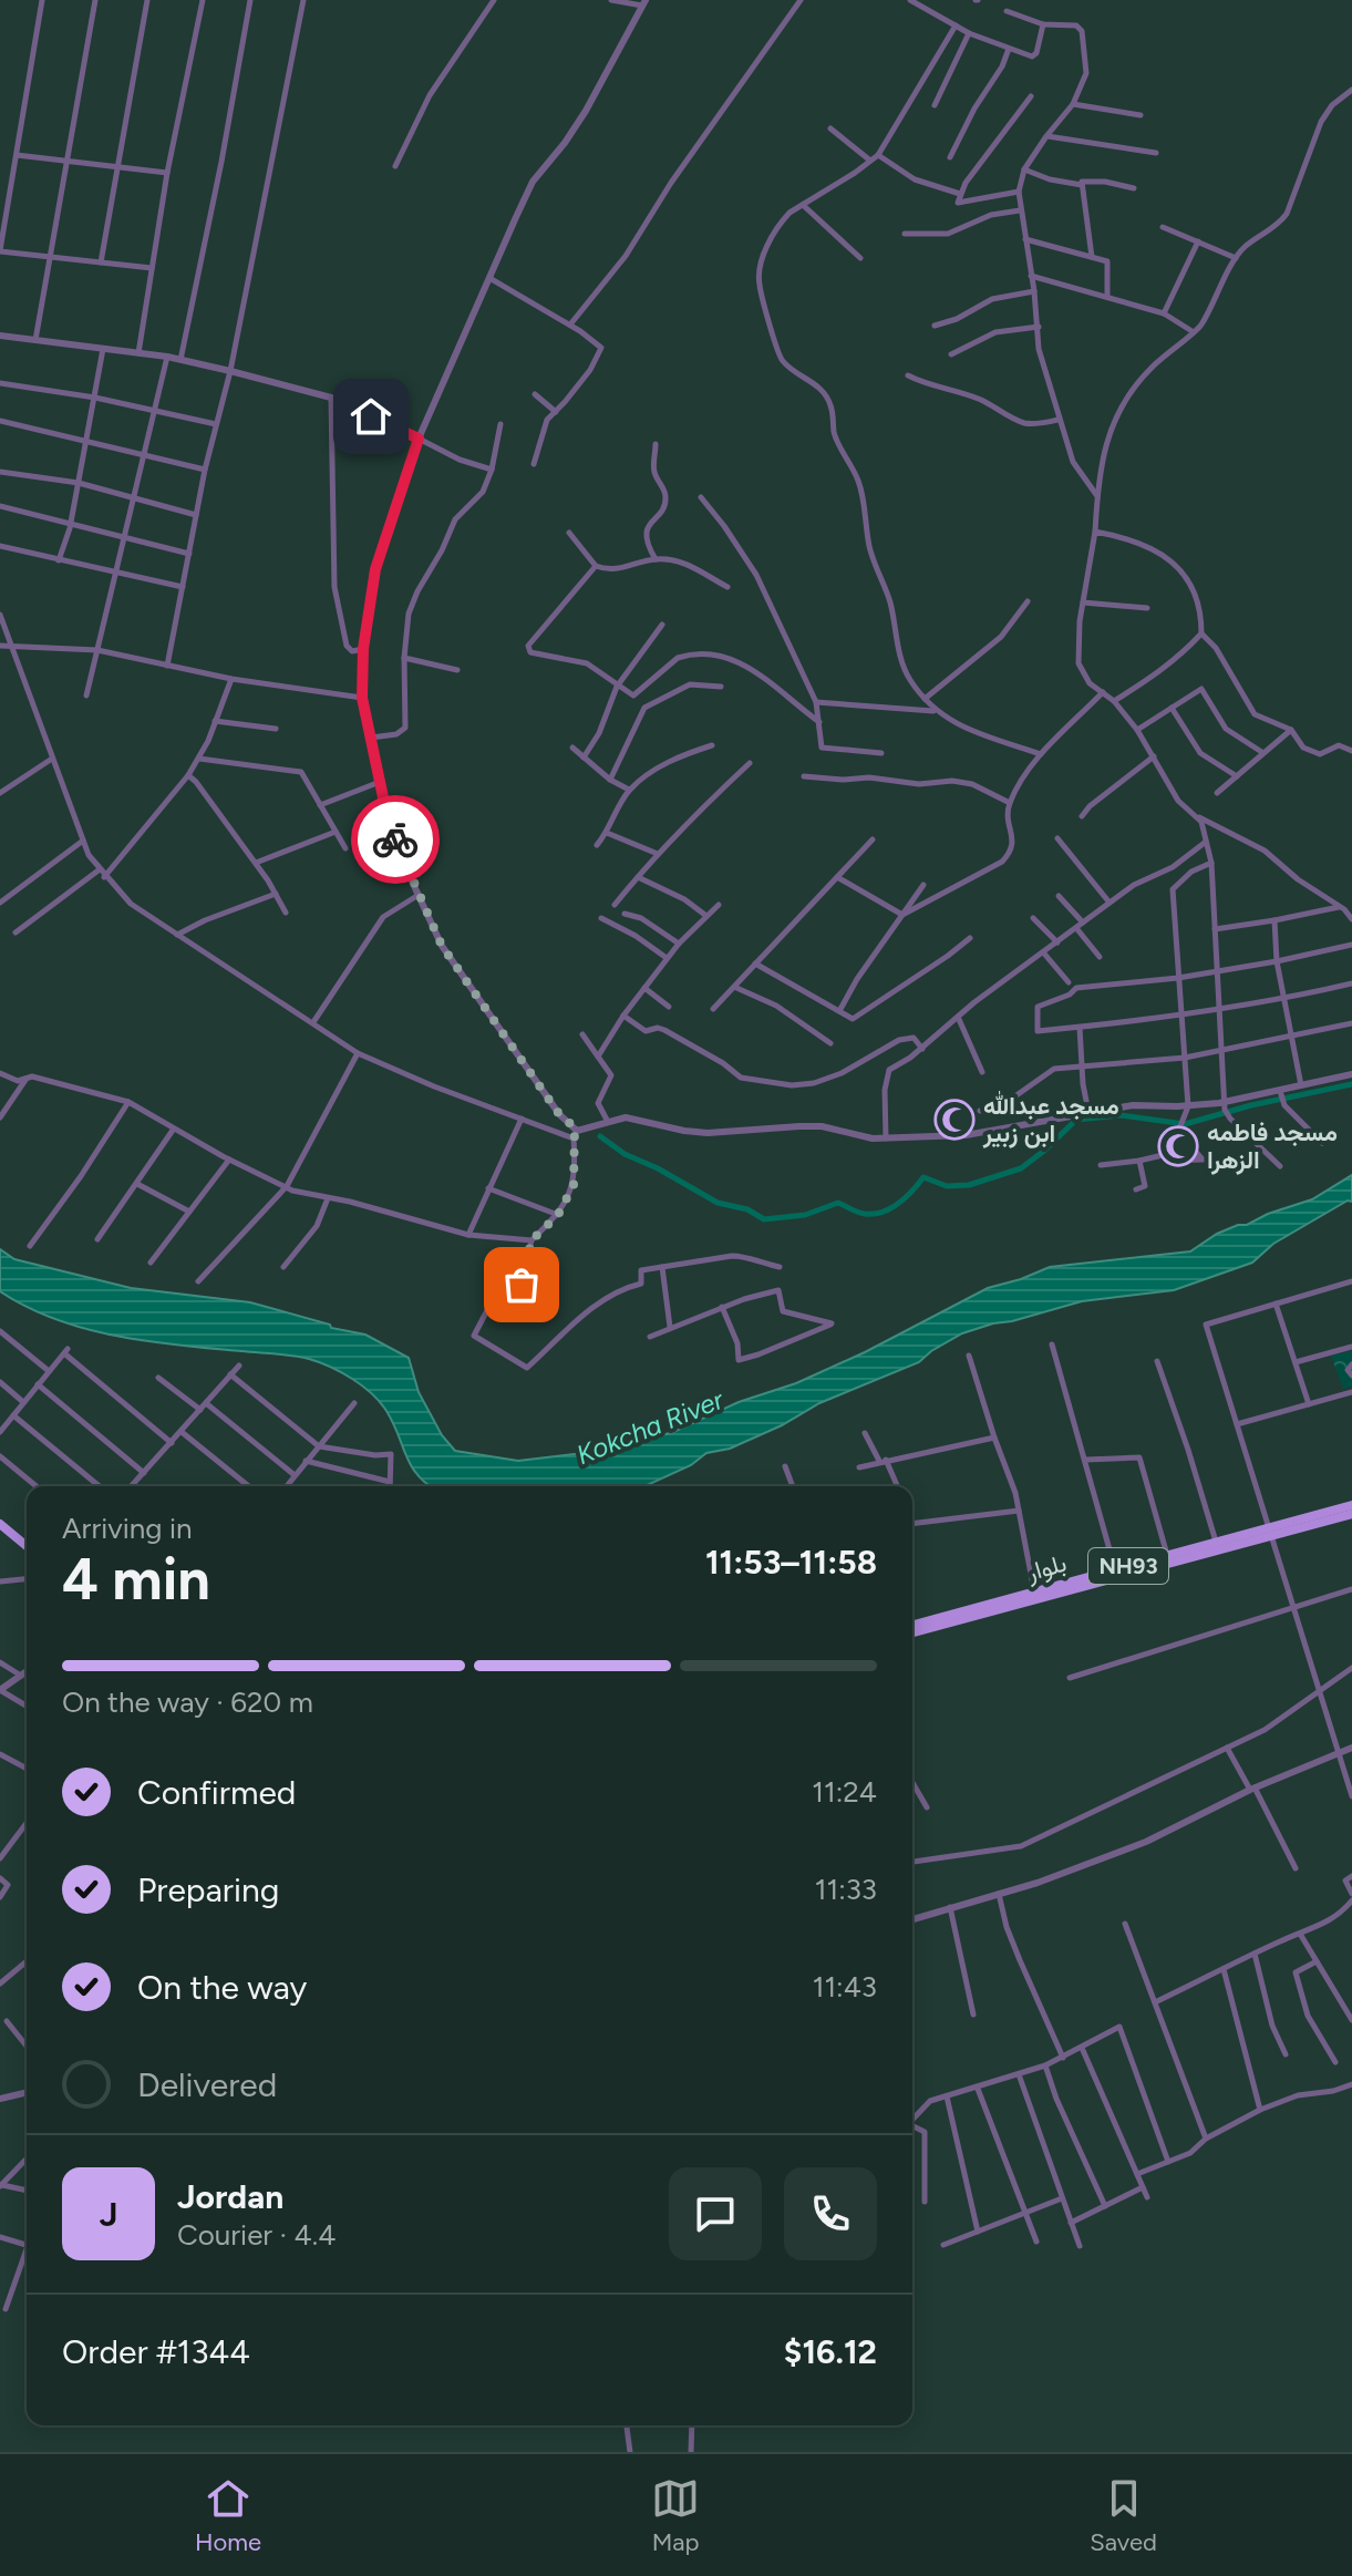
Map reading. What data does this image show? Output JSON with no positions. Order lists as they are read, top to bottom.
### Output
{
  "streets": {
    "main road": ["NH93", "بلوار"]
  },
  "water": ["Kokcha River"],
  "places": {
    "mosque": ["مسجد عبدالله ابن زبیر", "مسجد فاطمه الزهرا"]
  },
  "page": {
    "heading": ["4 min", "Arriving in", "11:53–11:58"],
    "panel": [
      "Jordan",
      "Courier · 4.4",
      "Order #1344",
      "$16.12"
    ],
    "bar": "On the way · 620 m",
    "list": [
      ["Confirmed", "11:24"],
      ["Preparing", "11:33"],
      ["On the way", "11:43"],
      "Delivered"
    ],
    "round": "J",
    "tabs": ["Home", "Map", "Saved"]
  }
}
